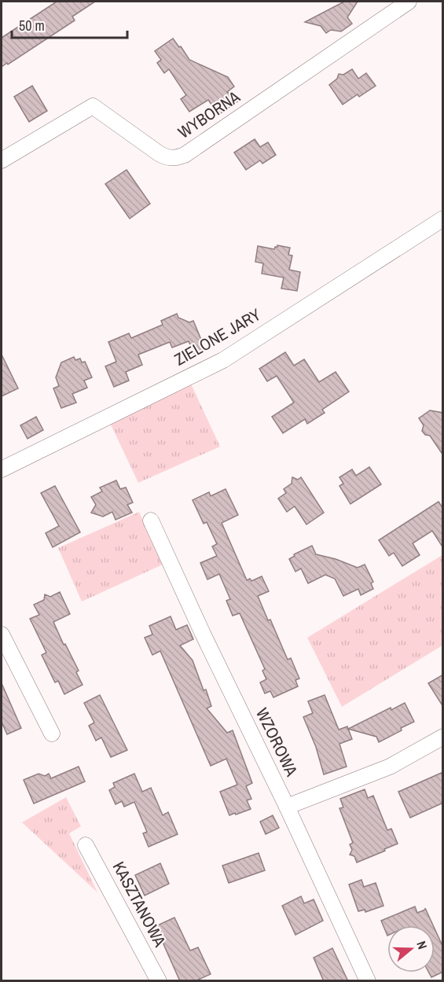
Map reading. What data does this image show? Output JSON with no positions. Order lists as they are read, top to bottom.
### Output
{
  "streets": {
    "street": [
      "WYBORNA",
      "ZIELONE JARY",
      "WZOROWA",
      "KASZTANOWA"
    ]
  },
  "scale_bar": "50 m",
  "north": "right"
}
